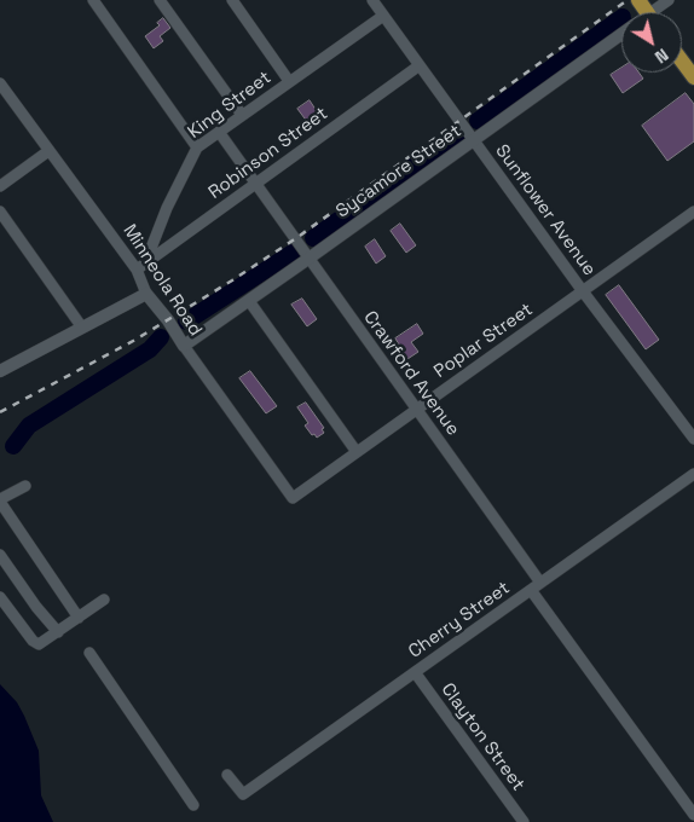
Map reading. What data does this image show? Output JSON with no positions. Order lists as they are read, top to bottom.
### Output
{
  "streets": {
    "street": [
      "King Street",
      "Robinson Street",
      "Sycamore Street",
      "Sunflower Avenue",
      "Minneola Road",
      "Poplar Street",
      "Crawford Avenue",
      "Cherry Street",
      "Clayton Street"
    ]
  },
  "crossings": [
    ["King Street", "Robinson Street"],
    ["King Street", "Sunflower Avenue"],
    ["King Street", "Minneola Road"],
    ["King Street", "Crawford Avenue"],
    ["Robinson Street", "Sunflower Avenue"],
    ["Robinson Street", "Minneola Road"],
    ["Robinson Street", "Crawford Avenue"],
    ["Sycamore Street", "Sunflower Avenue"],
    ["Sycamore Street", "Minneola Road"],
    ["Sycamore Street", "Crawford Avenue"],
    ["Sunflower Avenue", "Poplar Street"],
    ["Minneola Road", "Poplar Street"],
    ["Poplar Street", "Crawford Avenue"],
    ["Crawford Avenue", "Cherry Street"],
    ["Cherry Street", "Clayton Street"]
  ],
  "north": "bottom right"
}
